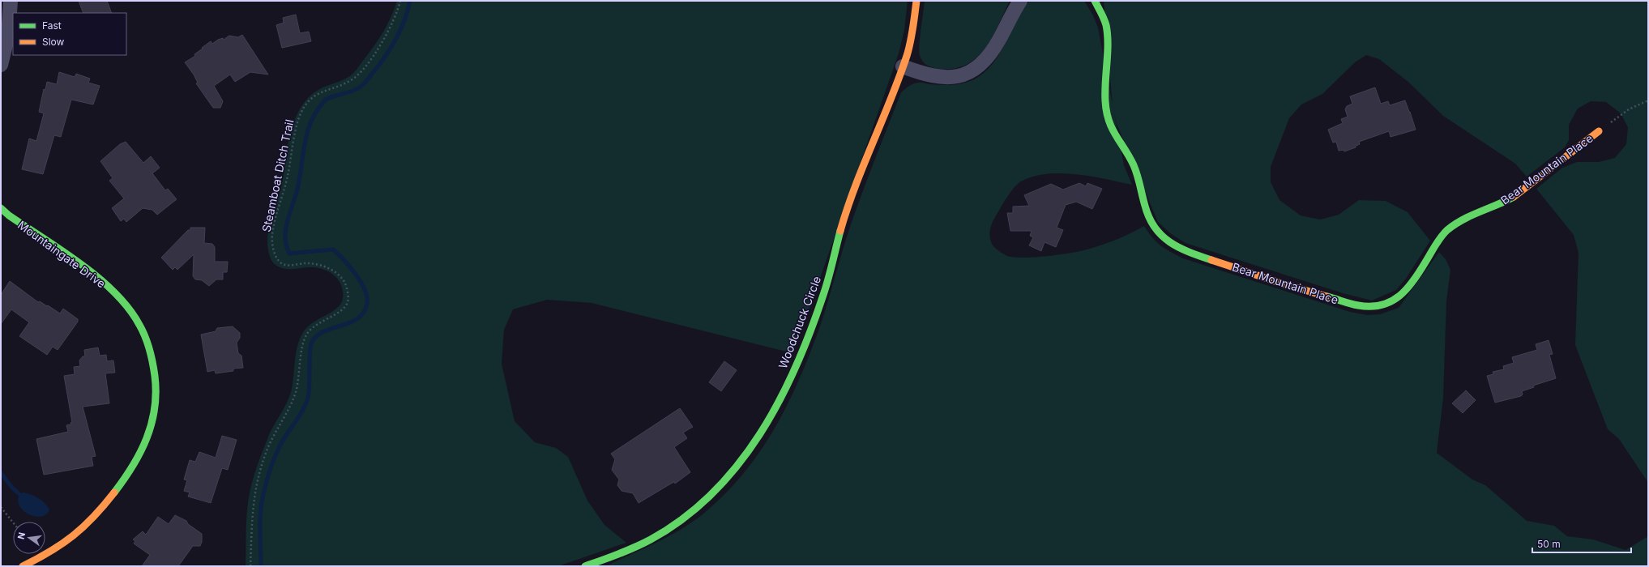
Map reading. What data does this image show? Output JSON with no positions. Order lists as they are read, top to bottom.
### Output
{
  "streets": {
    "street": ["Bear Mountain Place", "Mountaingate Drive", "Woodchuck Circle"],
    "path": ["Steamboat Ditch Trail"]
  },
  "legend": ["Fast", "Slow"],
  "scale_bar": "50 m",
  "north": "left"
}
